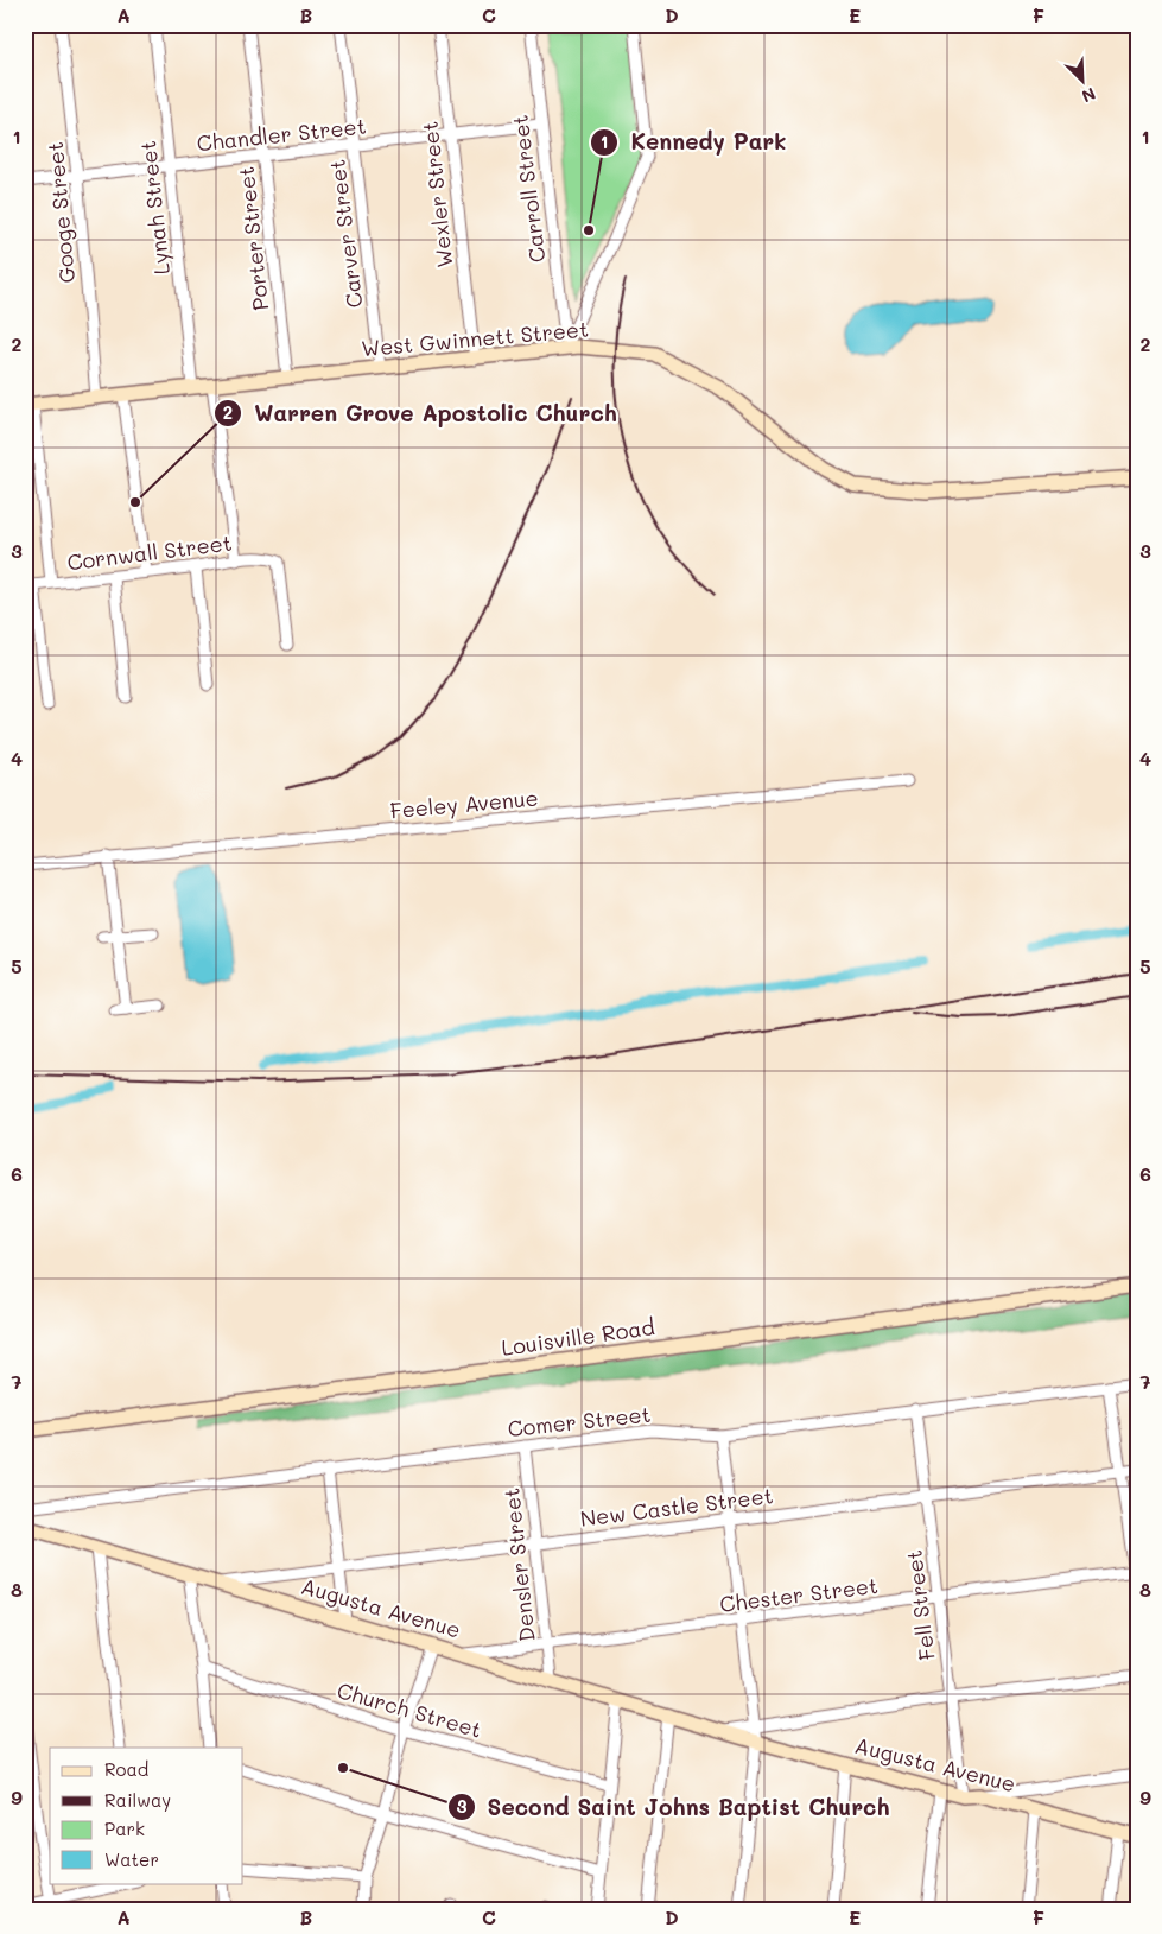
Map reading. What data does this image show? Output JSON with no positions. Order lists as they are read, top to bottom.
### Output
{
  "streets": {
    "main road": ["West Gwinnett Street", "Louisville Road", "Augusta Avenue"],
    "street": [
      "Chandler Street",
      "Carroll Street",
      "Wexler Street",
      "Lynah Street",
      "Googe Street",
      "Carver Street",
      "Porter Street",
      "Cornwall Street",
      "Feeley Avenue",
      "Comer Street",
      "New Castle Street",
      "Densler Street",
      "Chester Street",
      "Fell Street",
      "Church Street"
    ]
  },
  "crossings": [
    ["Chandler Street", "Carroll Street"],
    ["Chandler Street", "Wexler Street"],
    ["Chandler Street", "Lynah Street"],
    ["Chandler Street", "Googe Street"],
    ["Chandler Street", "Carver Street"],
    ["Chandler Street", "Porter Street"],
    ["Carroll Street", "West Gwinnett Street"],
    ["Wexler Street", "West Gwinnett Street"],
    ["Lynah Street", "West Gwinnett Street"],
    ["Googe Street", "West Gwinnett Street"],
    ["Carver Street", "West Gwinnett Street"],
    ["Porter Street", "West Gwinnett Street"],
    ["Comer Street", "Densler Street"],
    ["Comer Street", "Fell Street"],
    ["New Castle Street", "Densler Street"],
    ["New Castle Street", "Fell Street"],
    ["New Castle Street", "Augusta Avenue"],
    ["Densler Street", "Chester Street"],
    ["Densler Street", "Augusta Avenue"],
    ["Chester Street", "Fell Street"],
    ["Chester Street", "Augusta Avenue"],
    ["Fell Street", "Augusta Avenue"]
  ],
  "places": ["Kennedy Park", "Warren Grove Apostolic Church", "Second Saint Johns Baptist Church"],
  "legend": [
    "Road",
    "Railway",
    "Park",
    "Water"
  ],
  "north": "bottom right",
  "grid": {
    "columns": [
      "A",
      "B",
      "C",
      "D",
      "E",
      "F"
    ],
    "rows": [
      "1",
      "2",
      "3",
      "4",
      "5",
      "6",
      "7",
      "8",
      "9"
    ]
  }
}
